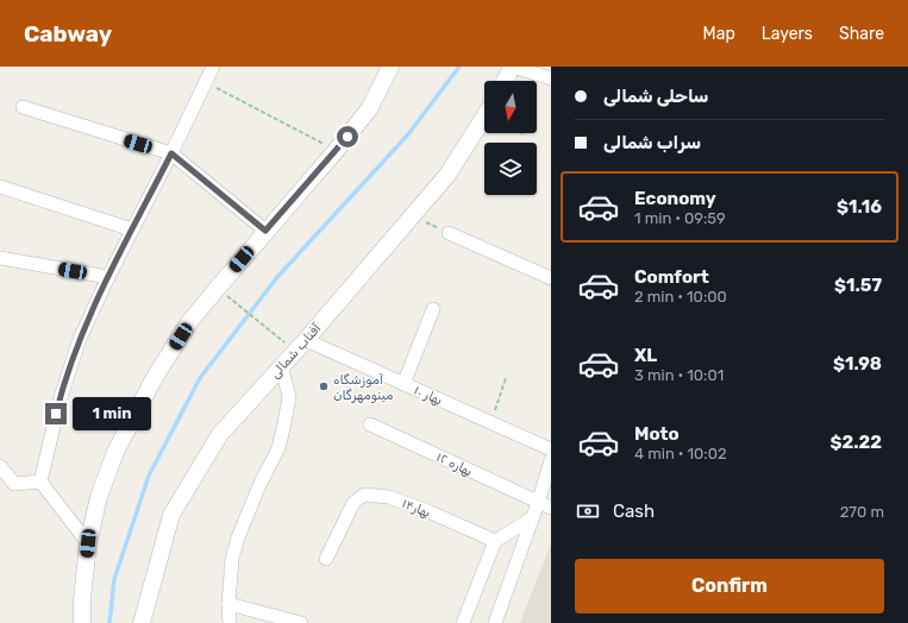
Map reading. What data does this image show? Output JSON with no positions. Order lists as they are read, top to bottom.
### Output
{
  "streets": {
    "street": [
      "آفتاب شمالی",
      "بهار ۱۰",
      "بهاره ۱۲",
      "بهار۱۴"
    ]
  },
  "crossings": [
    ["آفتاب شمالی", "بهار ۱۰"]
  ],
  "places": ["آموزشگاه مینومهرگان"],
  "north": "bottom",
  "page": {
    "header": "Cabway",
    "nav": ["Map", "Layers", "Share"],
    "banner": ["ساحلی شمالی", "سراب شمالی"],
    "list": [
      {
        "name": "Economy",
        "note": "1 min · 09:59",
        "value": "$1.16"
      },
      {
        "name": "Comfort",
        "note": "2 min · 10:00",
        "value": "$1.57"
      },
      {
        "name": "XL",
        "note": "3 min · 10:01",
        "value": "$1.98"
      },
      {
        "name": "Moto",
        "note": "4 min · 10:02",
        "value": "$2.22"
      }
    ],
    "bubble": "1 min",
    "pay": ["Cash", "270 m"],
    "buttons": "Confirm"
  }
}
